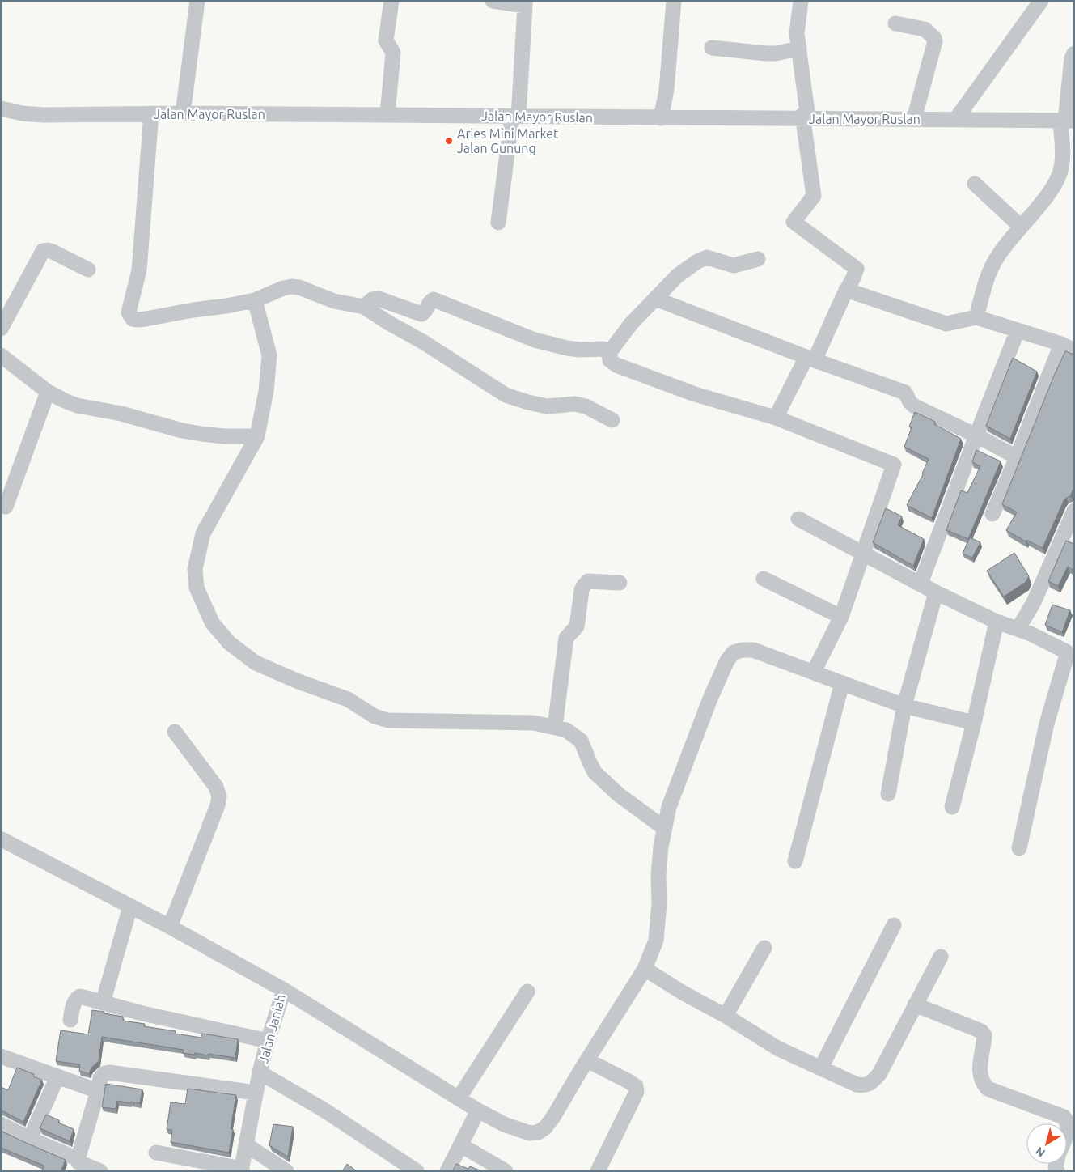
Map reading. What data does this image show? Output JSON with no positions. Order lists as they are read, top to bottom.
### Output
{
  "streets": {
    "street": ["Jalan Mayor Ruslan", "Jalan Janiah"]
  },
  "places": ["Aries Mini Market Jalan Gunung"],
  "north": "bottom left"
}
